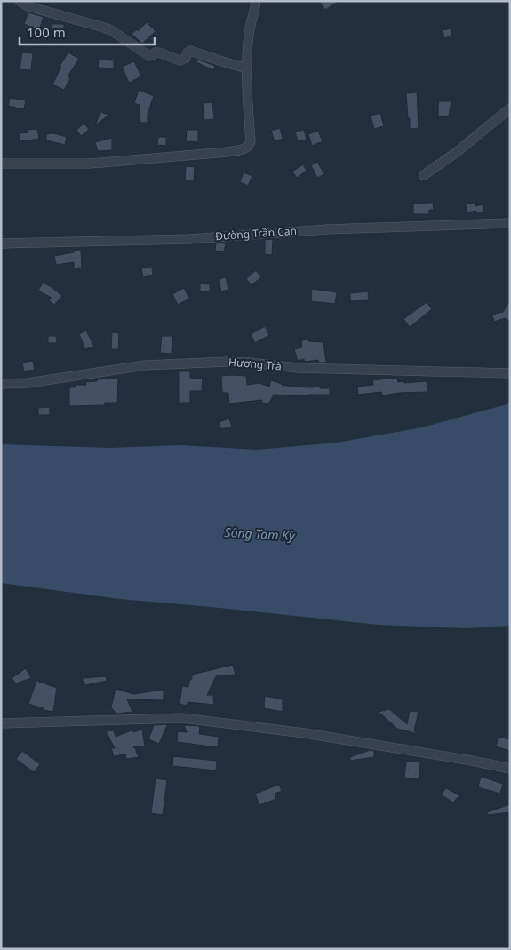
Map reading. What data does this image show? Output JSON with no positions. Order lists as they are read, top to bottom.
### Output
{
  "streets": {
    "street": ["Đường Trần Can", "Hương Trà"]
  },
  "water": ["Sông Tam Kỳ"],
  "scale_bar": "100 m"
}
